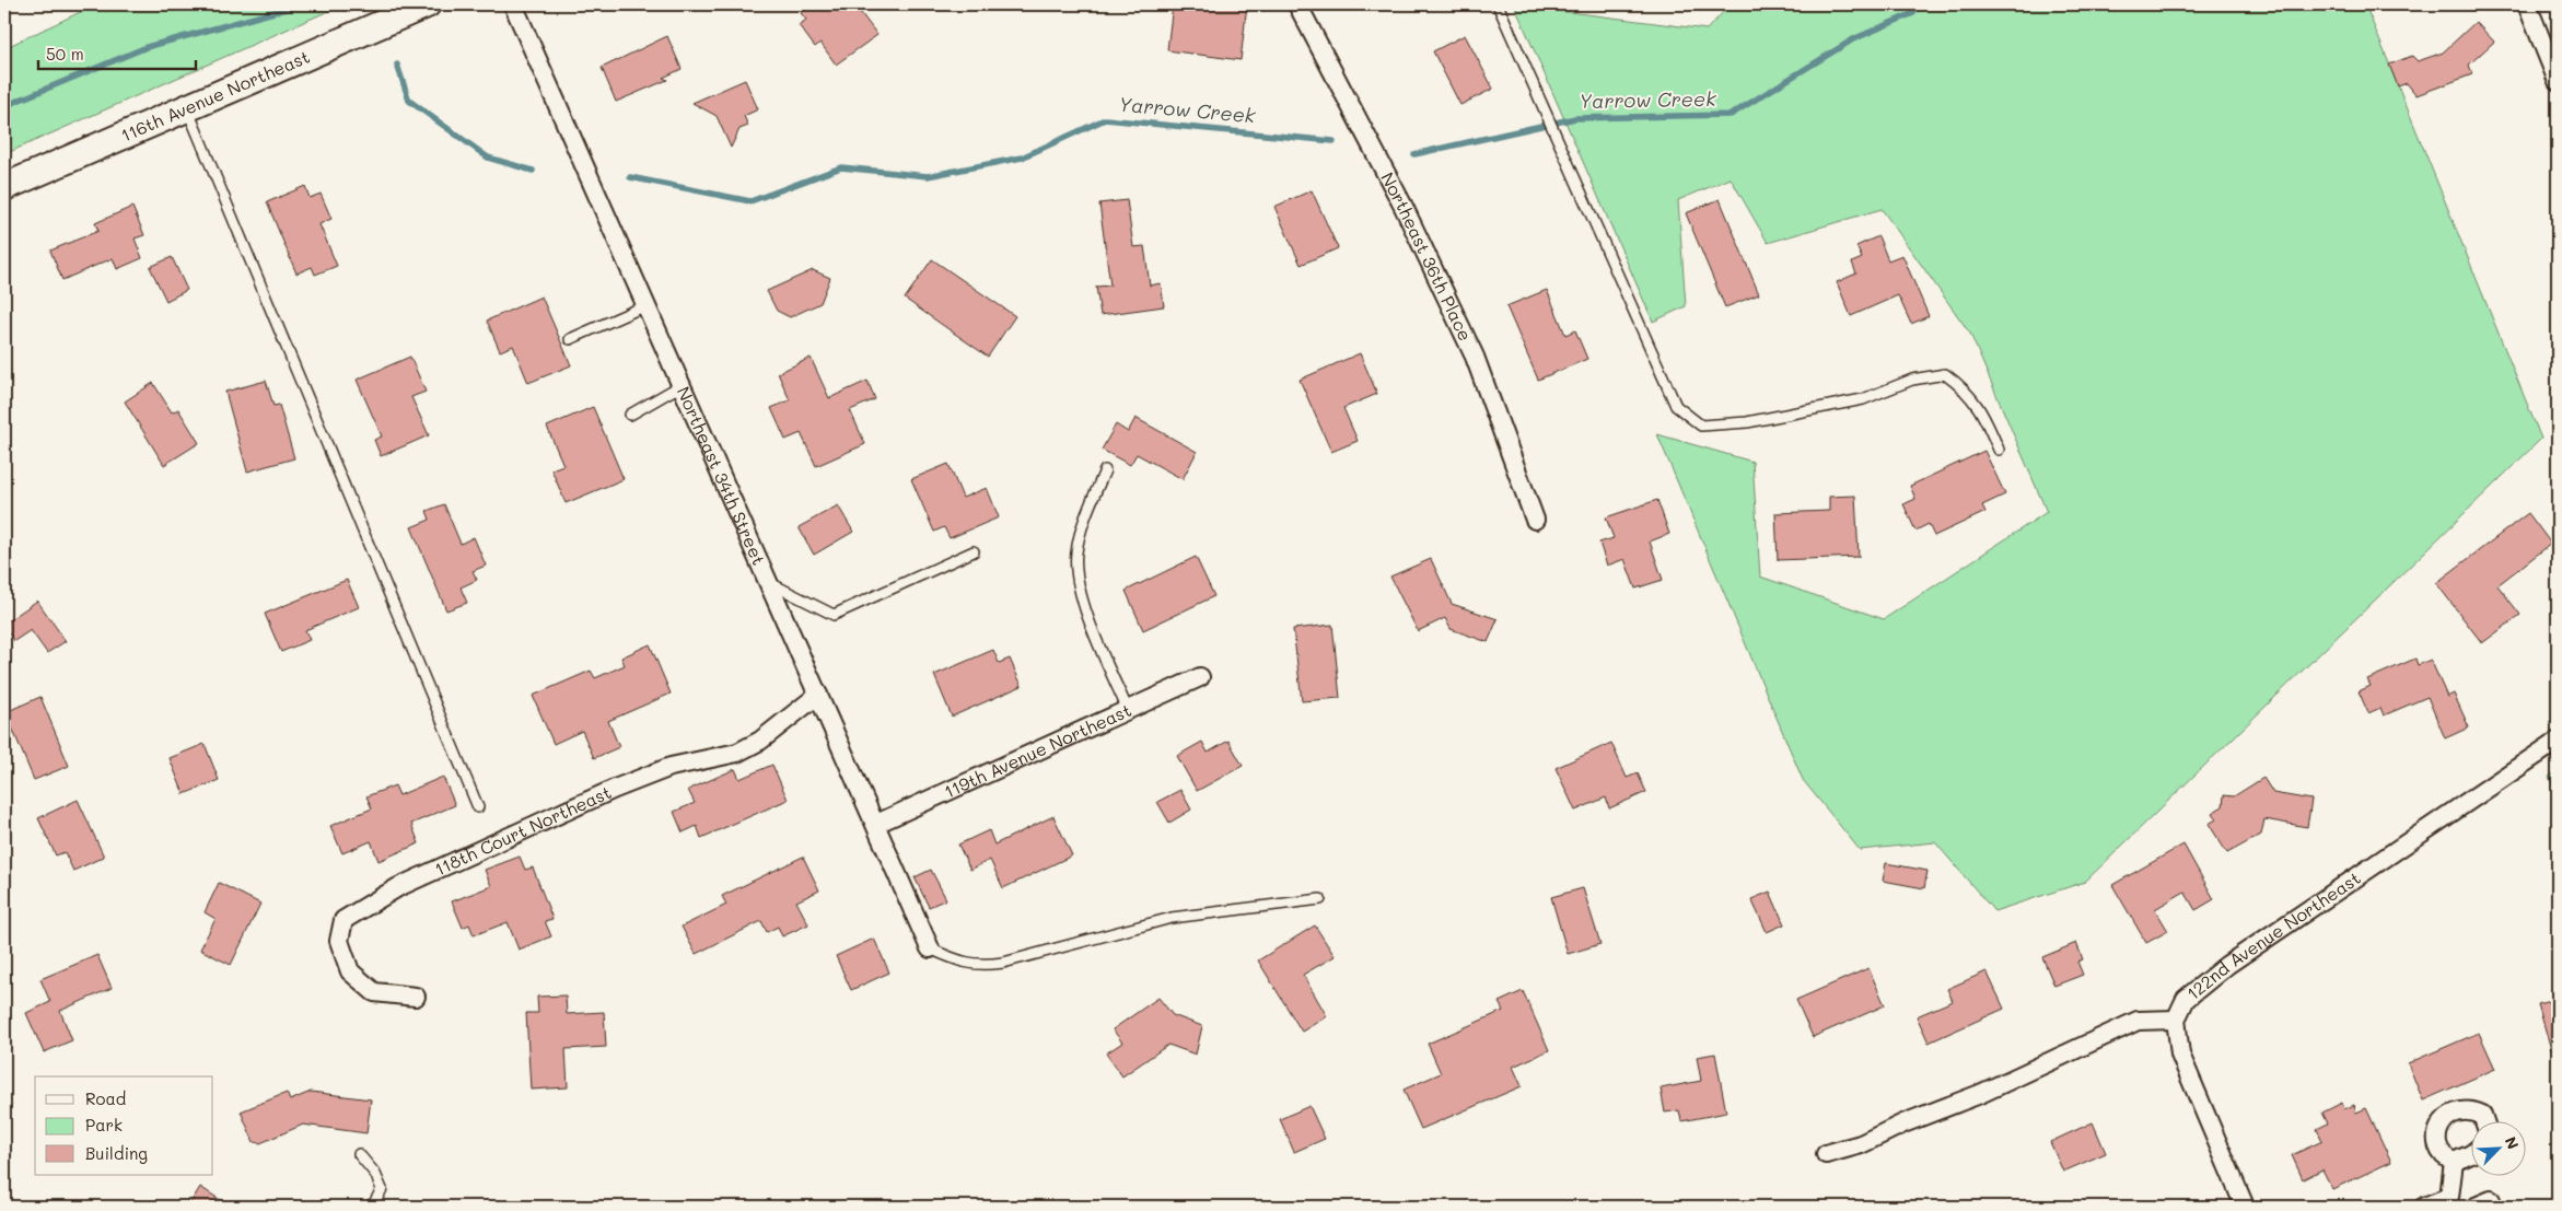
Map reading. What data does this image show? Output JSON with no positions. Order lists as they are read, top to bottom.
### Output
{
  "streets": {
    "street": [
      "116th Avenue Northeast",
      "Northeast 36th Place",
      "Northeast 34th Street",
      "119th Avenue Northeast",
      "118th Court Northeast",
      "122nd Avenue Northeast"
    ]
  },
  "crossings": [
    ["Northeast 34th Street", "119th Avenue Northeast"],
    ["Northeast 34th Street", "118th Court Northeast"]
  ],
  "water": ["Yarrow Creek"],
  "legend": ["Road", "Park", "Building"],
  "scale_bar": "50 m",
  "north": "top right"
}
